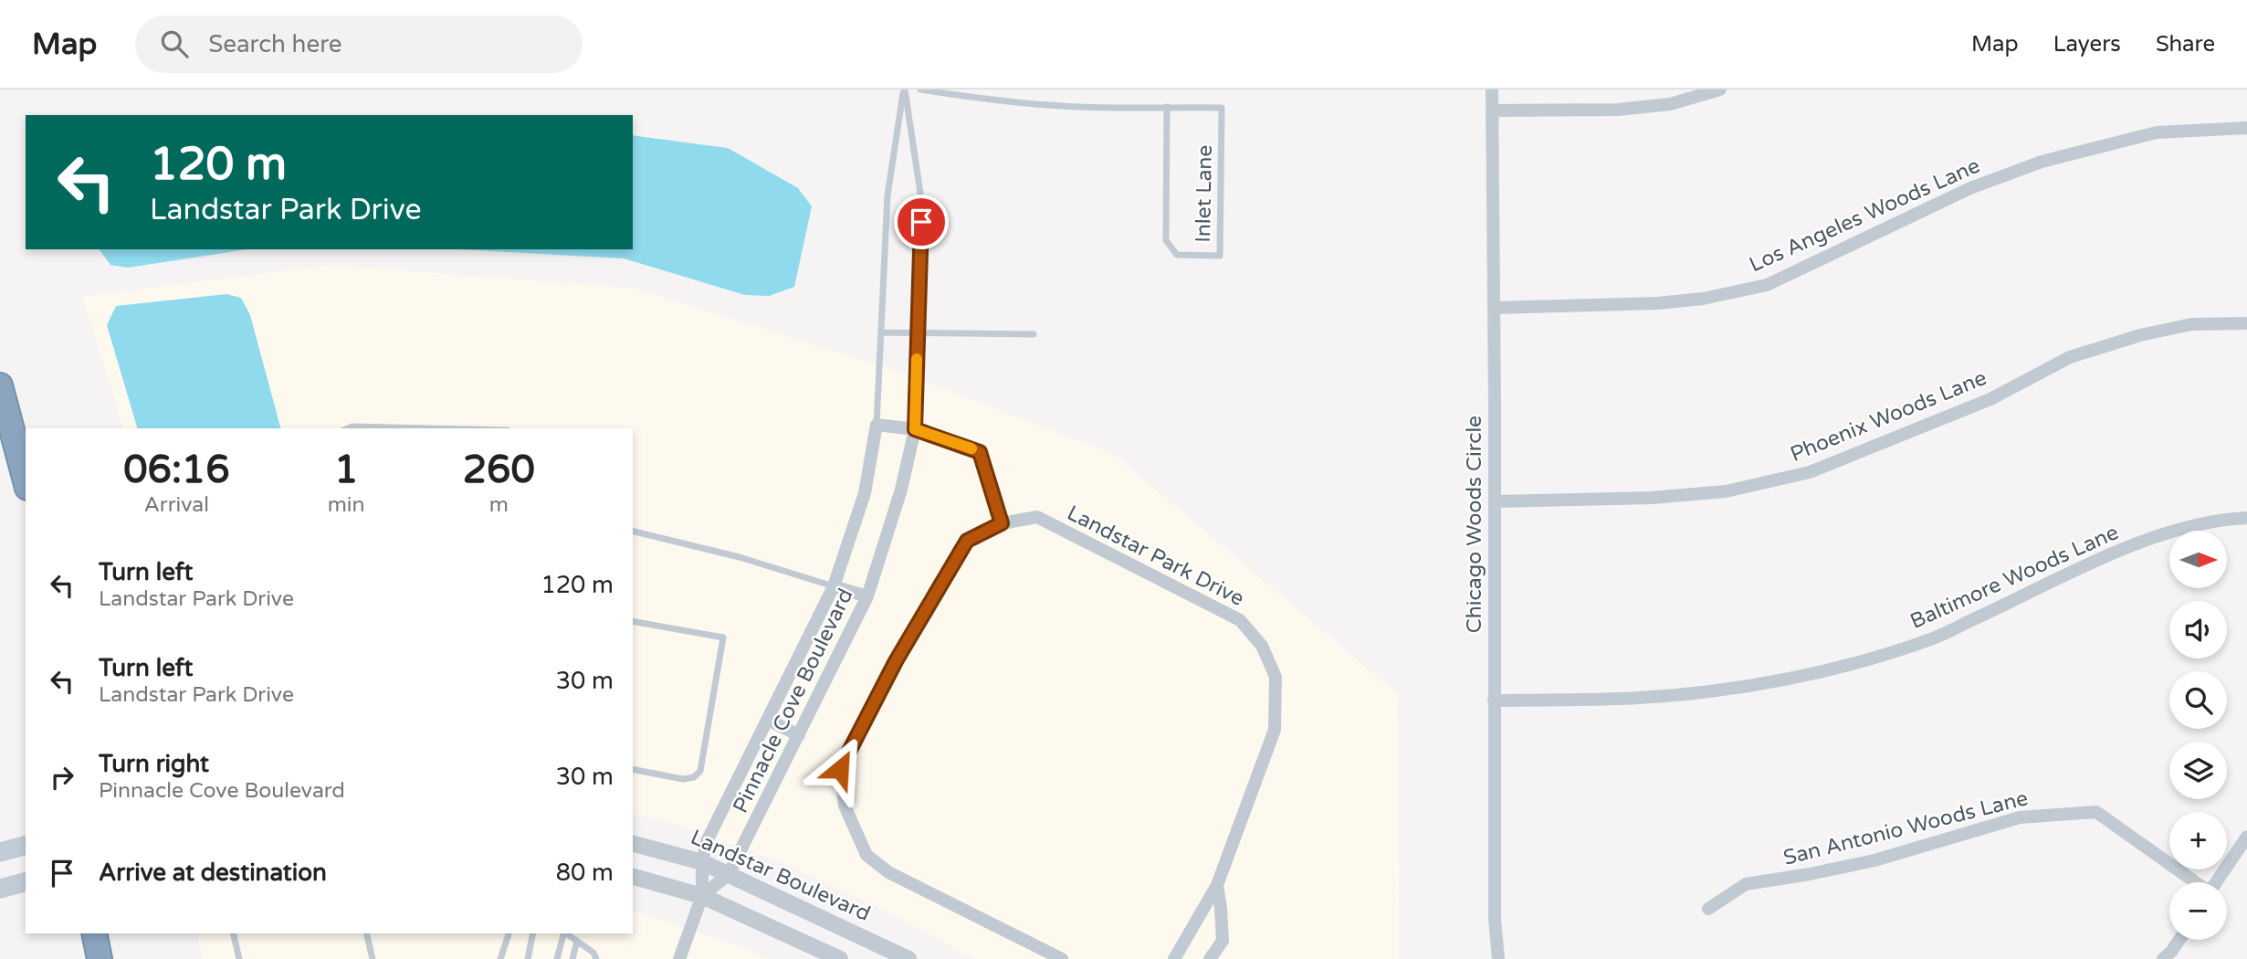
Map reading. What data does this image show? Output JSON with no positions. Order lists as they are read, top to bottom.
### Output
{
  "streets": {
    "street": [
      "Los Angeles Woods Lane",
      "Phoenix Woods Lane",
      "Chicago Woods Circle",
      "Landstar Park Drive",
      "Baltimore Woods Lane",
      "Pinnacle Cove Boulevard",
      "San Antonio Woods Lane",
      "Landstar Boulevard"
    ],
    "lane": ["Inlet Lane"]
  },
  "crossings": [
    ["Los Angeles Woods Lane", "Chicago Woods Circle"],
    ["Phoenix Woods Lane", "Chicago Woods Circle"],
    ["Chicago Woods Circle", "Baltimore Woods Lane"],
    ["Pinnacle Cove Boulevard", "Landstar Boulevard"]
  ],
  "north": "right",
  "page": {
    "header": "Map",
    "search": "Search here",
    "nav": ["Map", "Layers", "Share"],
    "turn": ["120 m", "Landstar Park Drive"],
    "eta": [
      "06:16",
      "Arrival",
      "1",
      "min",
      "260",
      "m"
    ],
    "map_buttons": ["+", "−"],
    "list": [
      {
        "name": "Turn left",
        "note": "Landstar Park Drive",
        "value": "120 m"
      },
      {
        "name": "Turn left",
        "note": "Landstar Park Drive",
        "value": "30 m"
      },
      {
        "name": "Turn right",
        "note": "Pinnacle Cove Boulevard",
        "value": "30 m"
      },
      {
        "name": "Arrive at destination",
        "value": "80 m"
      }
    ]
  }
}
